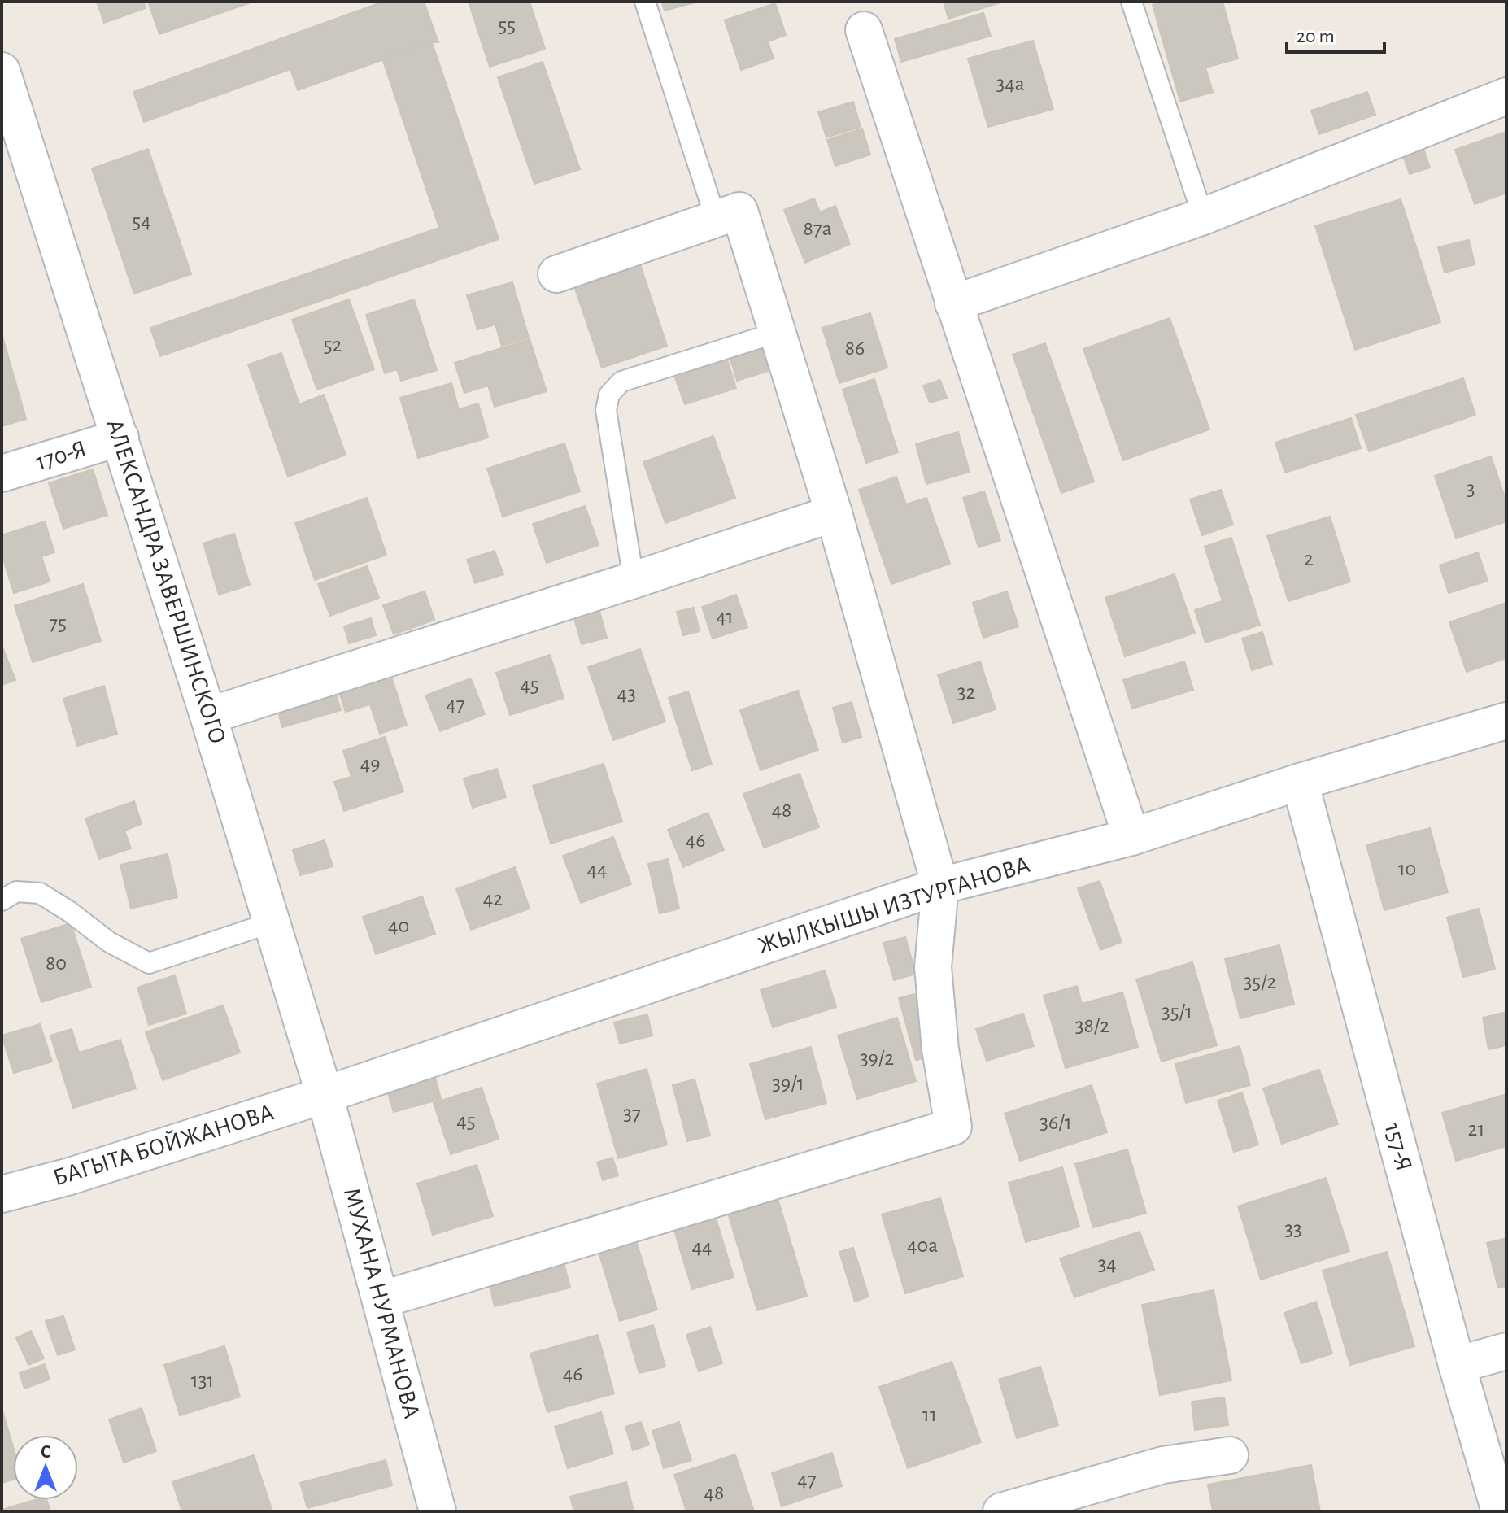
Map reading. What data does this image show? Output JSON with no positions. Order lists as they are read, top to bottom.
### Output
{
  "streets": {
    "street": [
      "170-Я",
      "АЛЕКСАНДРА ЗАВЕРШИНСКОГО",
      "ЖЫЛКЫШЫ ИЗТУРГАНОВА",
      "БАГЫТА БОЙЖАНОВА",
      "157-Я",
      "МУХАНА НУРМАНОВА"
    ]
  },
  "crossings": [
    ["170-Я", "АЛЕКСАНДРА ЗАВЕРШИНСКОГО"],
    ["АЛЕКСАНДРА ЗАВЕРШИНСКОГО", "ЖЫЛКЫШЫ ИЗТУРГАНОВА"],
    ["АЛЕКСАНДРА ЗАВЕРШИНСКОГО", "БАГЫТА БОЙЖАНОВА"],
    ["АЛЕКСАНДРА ЗАВЕРШИНСКОГО", "МУХАНА НУРМАНОВА"],
    ["ЖЫЛКЫШЫ ИЗТУРГАНОВА", "БАГЫТА БОЙЖАНОВА"],
    ["ЖЫЛКЫШЫ ИЗТУРГАНОВА", "157-Я"],
    ["ЖЫЛКЫШЫ ИЗТУРГАНОВА", "МУХАНА НУРМАНОВА"],
    ["БАГЫТА БОЙЖАНОВА", "МУХАНА НУРМАНОВА"]
  ],
  "house_numbers": [
    "55",
    "34а",
    "54",
    "87а",
    "52",
    "86",
    "3",
    "2",
    "41",
    "75",
    "45",
    "32",
    "43",
    "47",
    "49",
    "48",
    "46",
    "10",
    "44",
    "42",
    "40",
    "80",
    "35/2",
    "35/1",
    "38/2",
    "39/2",
    "39/1",
    "37",
    "45",
    "36/1",
    "21",
    "33",
    "40а",
    "44",
    "34",
    "46",
    "131",
    "11",
    "47",
    "48"
  ],
  "scale_bar": "20 m",
  "north": "top"
}
